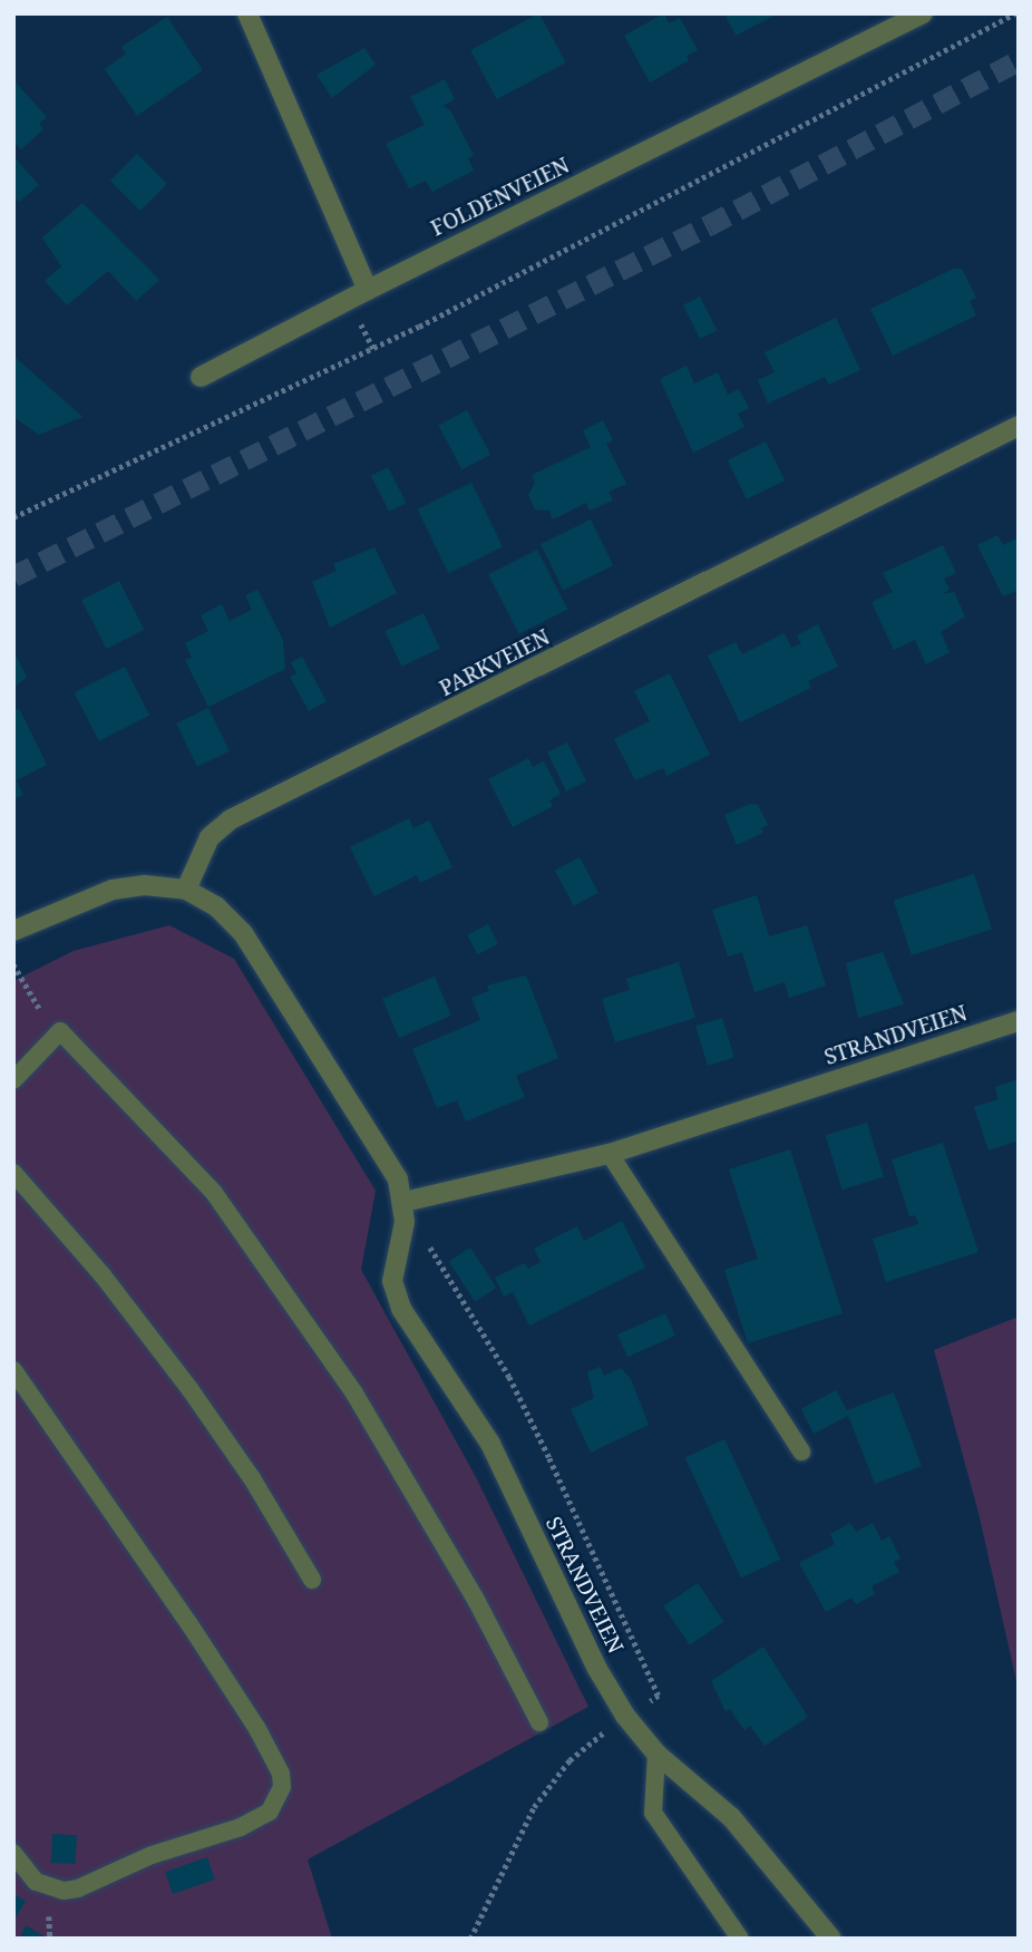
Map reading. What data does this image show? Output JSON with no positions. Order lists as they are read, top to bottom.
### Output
{
  "streets": {
    "street": ["FOLDENVEIEN", "PARKVEIEN", "STRANDVEIEN"]
  }
}
